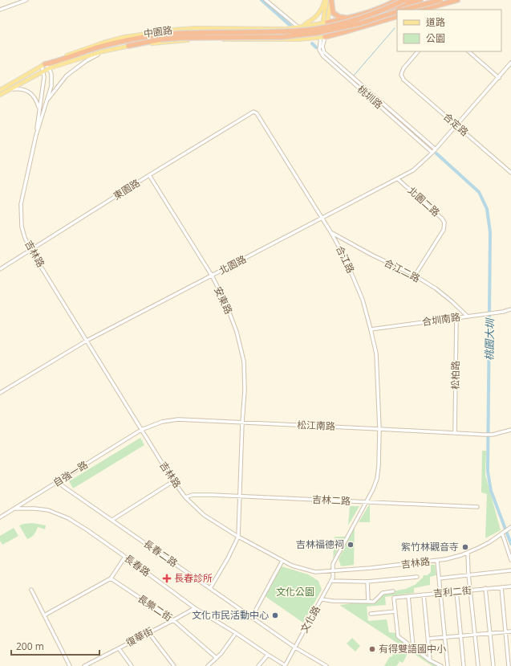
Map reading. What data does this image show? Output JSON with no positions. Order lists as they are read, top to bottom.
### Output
{
  "streets": {
    "main road": ["中園路"],
    "street": [
      "桃圳路",
      "合定路",
      "東園路",
      "北園二路",
      "吉林路",
      "合江路",
      "北園路",
      "合江二路",
      "安東路",
      "合圳南路",
      "松柏路",
      "松江南路",
      "自強一路",
      "吉林二路",
      "長春二路",
      "長春路",
      "吉利二街",
      "長樂二街",
      "文化路",
      "復華街"
    ]
  },
  "crossings": [
    ["中園路", "桃圳路"],
    ["中園路", "吉林路"],
    ["桃圳路", "北園路"],
    ["合定路", "北園路"],
    ["東園路", "吉林路"],
    ["東園路", "合江路"],
    ["東園路", "安東路"],
    ["北園二路", "北園路"],
    ["北園二路", "合江二路"],
    ["吉林路", "北園路"],
    ["吉林路", "安東路"],
    ["吉林路", "松江南路"],
    ["吉林路", "自強一路"],
    ["吉林路", "吉林二路"],
    ["吉林路", "文化路"],
    ["合江路", "北園路"],
    ["合江路", "合江二路"],
    ["合江路", "合圳南路"],
    ["合江路", "松江南路"],
    ["合江路", "吉林二路"],
    ["合江路", "文化路"],
    ["北園路", "安東路"],
    ["合江二路", "合圳南路"],
    ["安東路", "松江南路"],
    ["安東路", "吉林二路"],
    ["合圳南路", "松柏路"],
    ["松柏路", "松江南路"],
    ["松江南路", "自強一路"],
    ["自強一路", "長春二路"],
    ["自強一路", "長春路"],
    ["吉林二路", "文化路"],
    ["長春二路", "文化路"],
    ["長春路", "文化路"],
    ["長春路", "復華街"],
    ["長樂二街", "復華街"]
  ],
  "water": ["桃園大圳"],
  "parks": ["文化公園"],
  "places": {
    "other": [
      "吉林福德祠",
      "紫竹林觀音寺",
      "文化市民活動中心",
      "有得雙語國中小"
    ],
    "health": ["長春診所"]
  },
  "legend": ["道路", "公園"],
  "scale_bar": "200 m"
}
